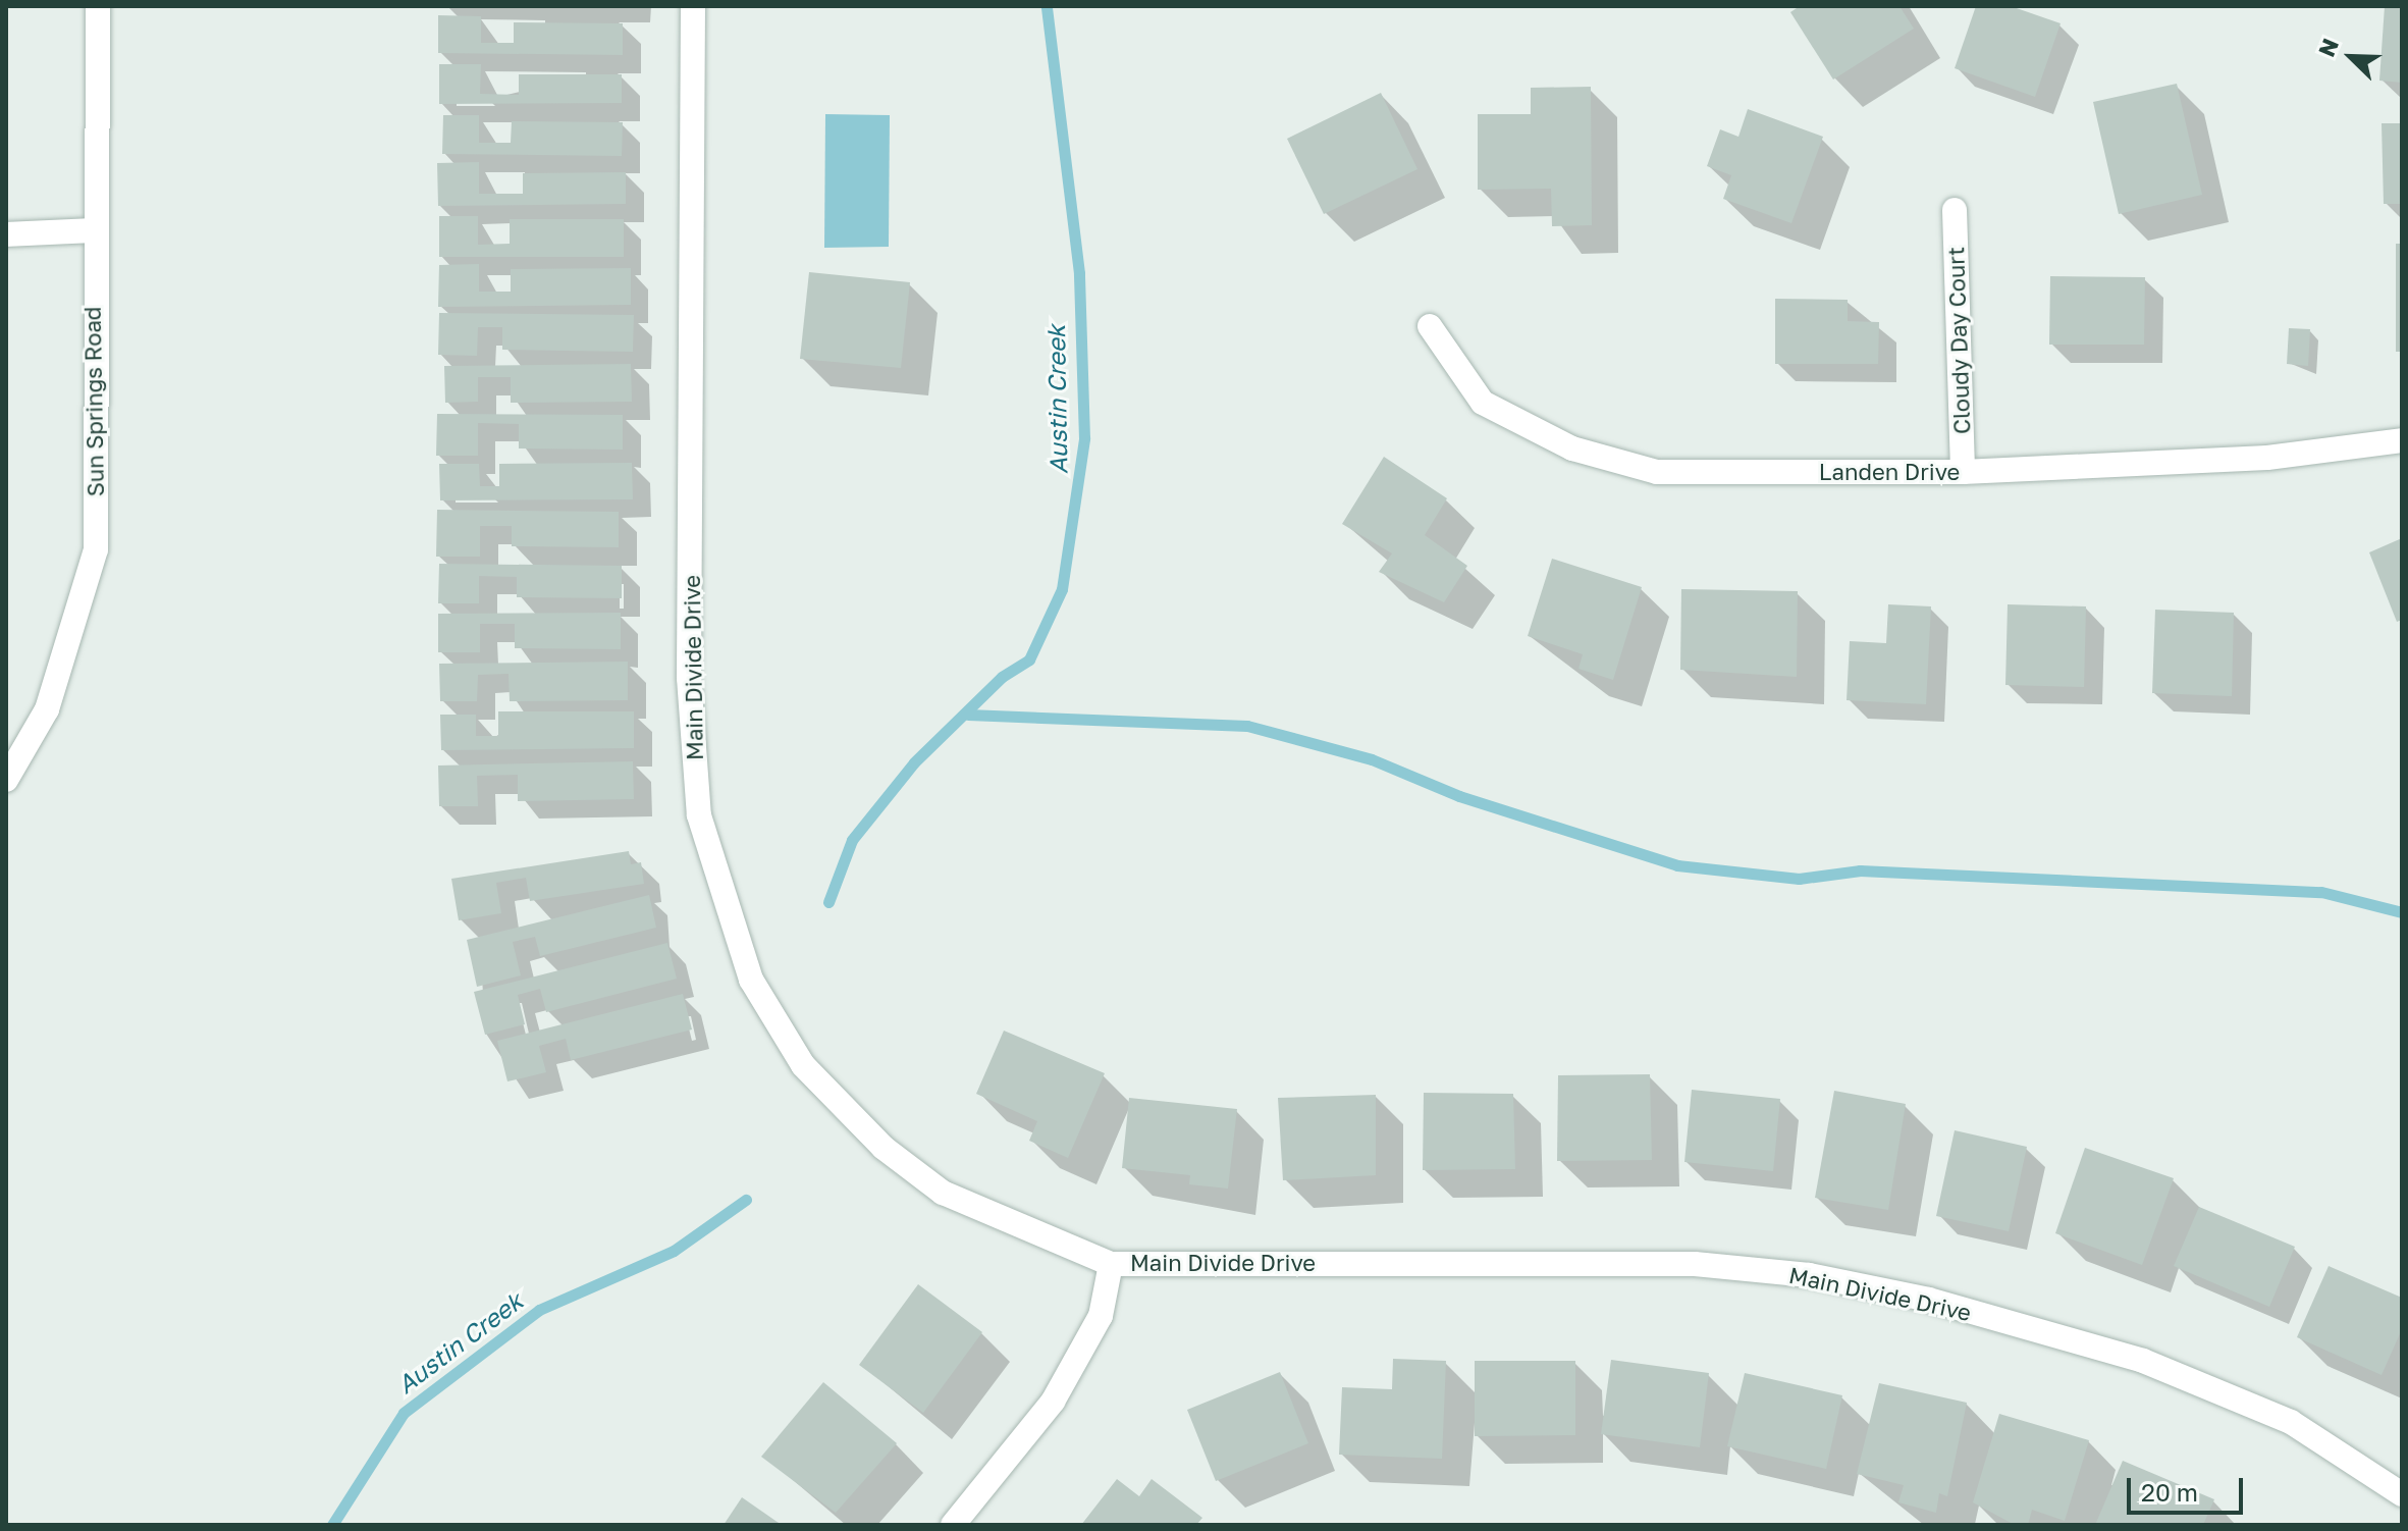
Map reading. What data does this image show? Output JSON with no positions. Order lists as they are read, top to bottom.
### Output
{
  "streets": {
    "street": [
      "Cloudy Day Court",
      "Sun Springs Road",
      "Landen Drive",
      "Main Divide Drive"
    ]
  },
  "crossings": [
    ["Cloudy Day Court", "Landen Drive"]
  ],
  "water": ["Austin Creek"],
  "scale_bar": "20 m",
  "north": "top left"
}
